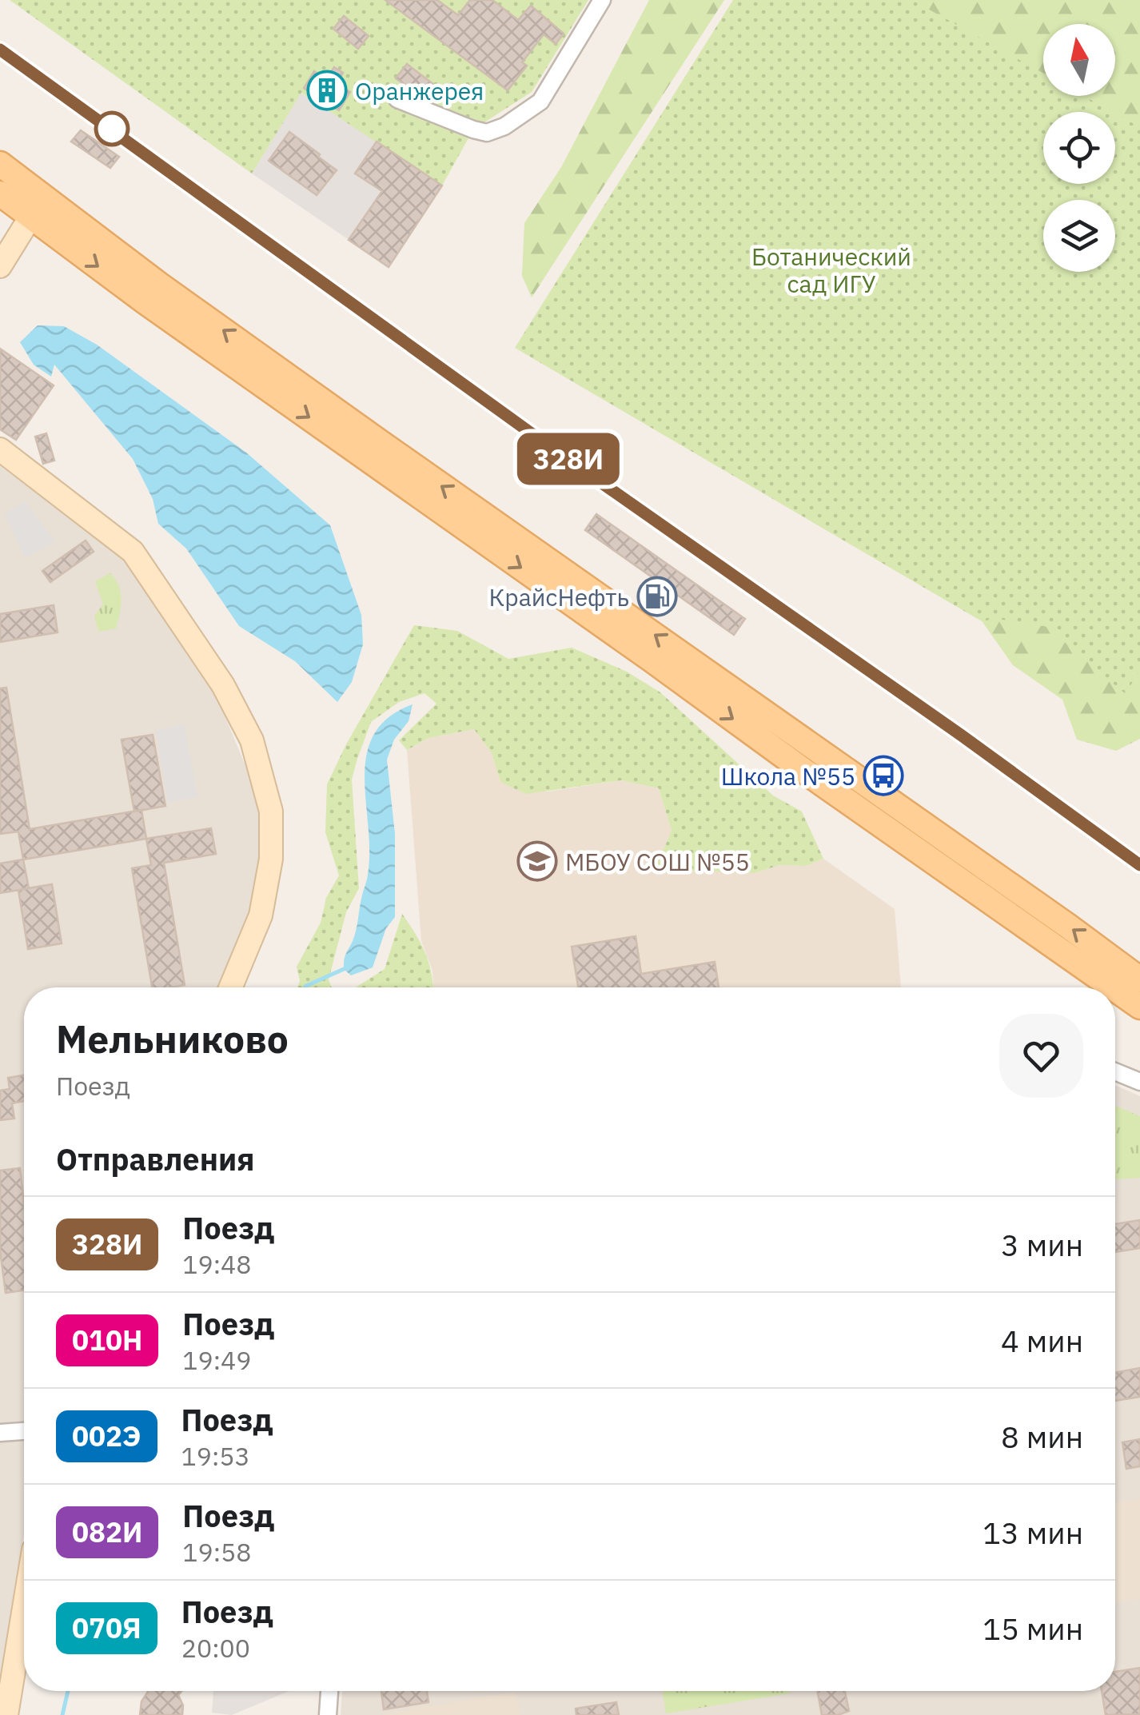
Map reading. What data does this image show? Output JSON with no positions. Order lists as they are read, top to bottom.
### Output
{
  "parks": ["Ботанический сад ИГУ"],
  "places": {
    "building": ["Оранжерея"],
    "fuel station": ["КрайсНефть"],
    "bus stop": ["Школа №55"],
    "school or university": ["МБОУ СОШ №55"]
  },
  "north": "top",
  "page": {
    "on_map": "328И",
    "heading": [
      ["Мельниково", "Поезд"],
      "Отправления"
    ],
    "list": [
      {
        "mark": "328И",
        "name": "Поезд",
        "note": "19:48",
        "value": "3 мин"
      },
      {
        "mark": "010Н",
        "name": "Поезд",
        "note": "19:49",
        "value": "4 мин"
      },
      {
        "mark": "002Э",
        "name": "Поезд",
        "note": "19:53",
        "value": "8 мин"
      },
      {
        "mark": "082И",
        "name": "Поезд",
        "note": "19:58",
        "value": "13 мин"
      },
      {
        "mark": "070Я",
        "name": "Поезд",
        "note": "20:00",
        "value": "15 мин"
      }
    ]
  }
}
